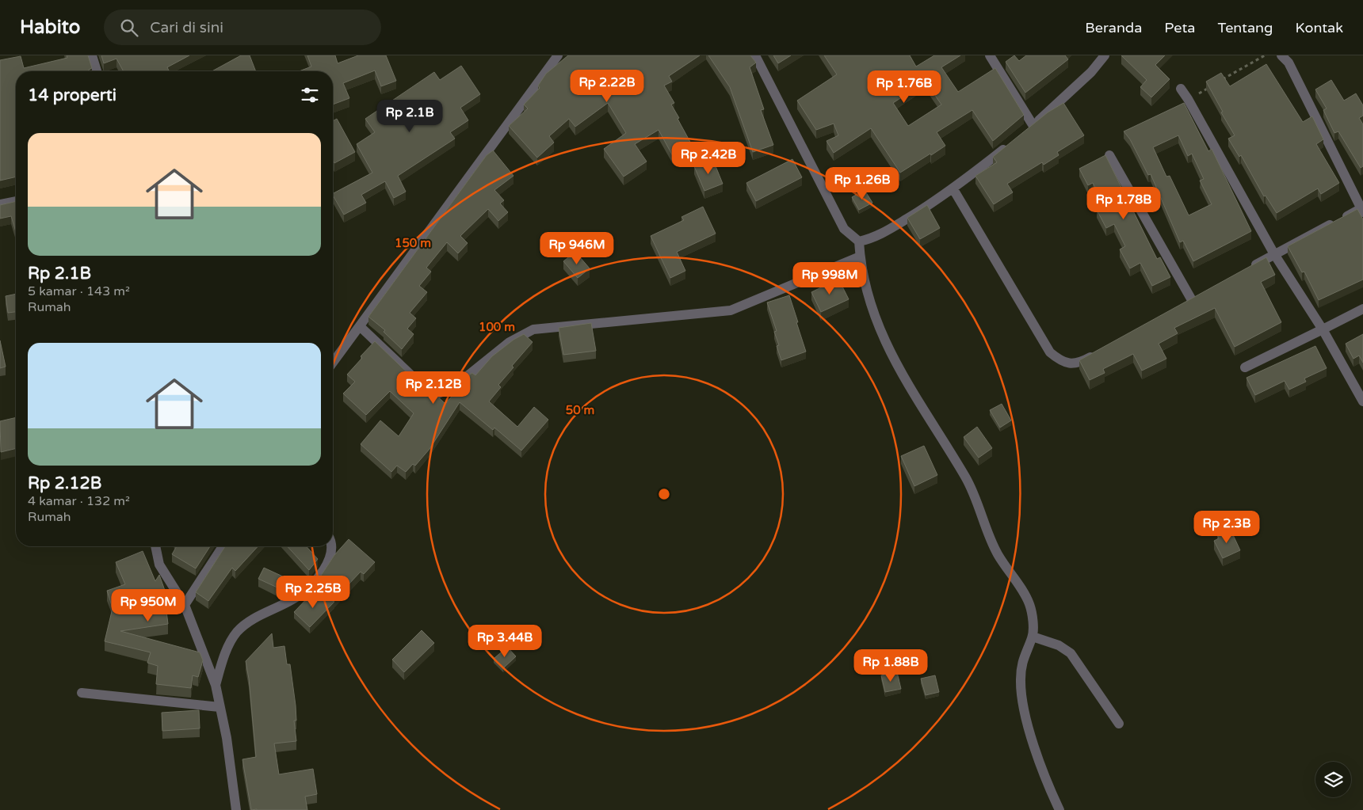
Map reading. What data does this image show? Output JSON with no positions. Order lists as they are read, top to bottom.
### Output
{
  "page": {
    "header": "Habito",
    "search": "Cari di sini",
    "nav": [
      "Beranda",
      "Peta",
      "Tentang",
      "Kontak"
    ],
    "price": [
      "Rp 2.22B",
      "Rp 1.76B",
      "Rp 2.1B",
      "Rp 2.42B",
      "Rp 1.26B",
      "Rp 1.78B",
      "Rp 946M",
      "Rp 998M",
      "Rp 2.12B",
      "Rp 2.3B",
      "Rp 2.25B",
      "Rp 950M",
      "Rp 3.44B",
      "Rp 1.88B"
    ],
    "heading": "14 properti",
    "list": [
      {
        "name": "Rp 2.1B",
        "note": "5 kamar · 143 m² · Rumah"
      },
      {
        "name": "Rp 2.12B",
        "note": "4 kamar · 132 m² · Rumah"
      }
    ]
  },
  "rings": ["150 m", "100 m", "50 m"]
}
